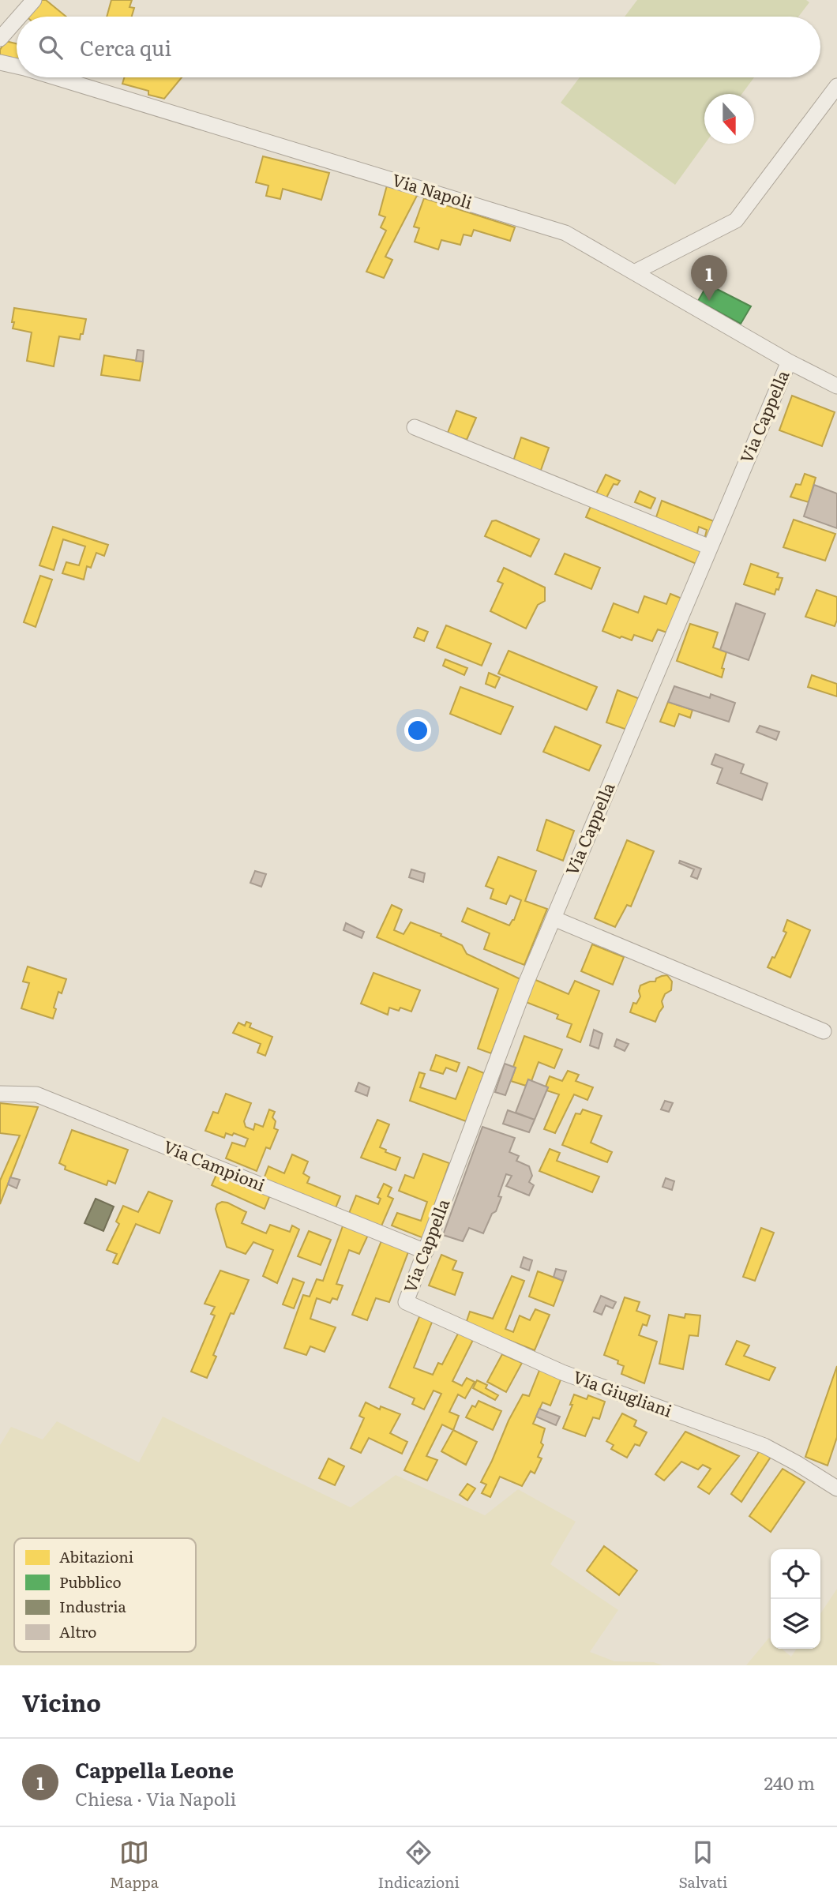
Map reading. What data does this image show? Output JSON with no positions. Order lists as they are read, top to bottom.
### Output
{
  "streets": {
    "street": [
      "Via Napoli",
      "Via Cappella",
      "Via Campioni",
      "Via Giugliani"
    ]
  },
  "crossings": [
    ["Via Napoli", "Via Cappella"],
    ["Via Cappella", "Via Campioni"],
    ["Via Cappella", "Via Giugliani"]
  ],
  "legend": [
    "Abitazioni",
    "Pubblico",
    "Industria",
    "Altro"
  ],
  "north": "bottom",
  "page": {
    "search": "Cerca qui",
    "pins": "1",
    "heading": "Vicino",
    "list": [
      {
        "mark": "1",
        "name": "Cappella Leone",
        "note": "Chiesa · Via Napoli",
        "value": "240 m"
      }
    ],
    "nav": ["Mappa", "Indicazioni", "Salvati"]
  }
}
